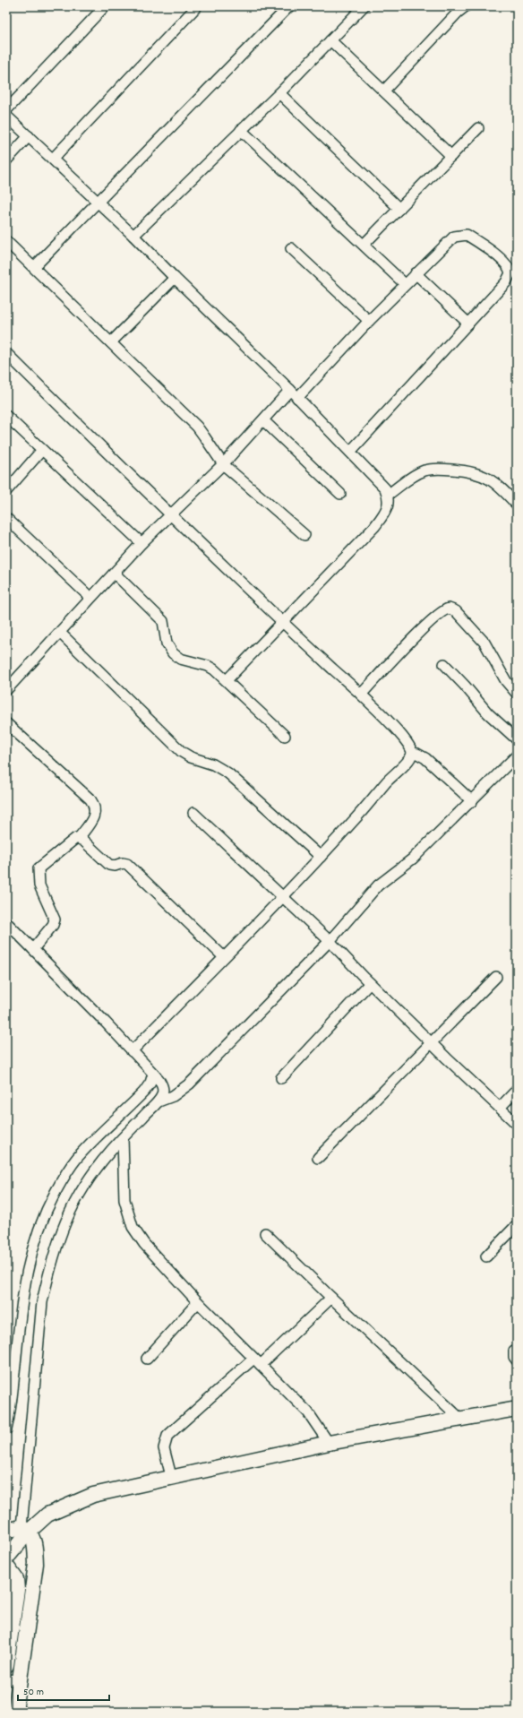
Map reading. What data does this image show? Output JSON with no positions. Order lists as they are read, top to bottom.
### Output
{
  "scale_bar": "50 m"
}
